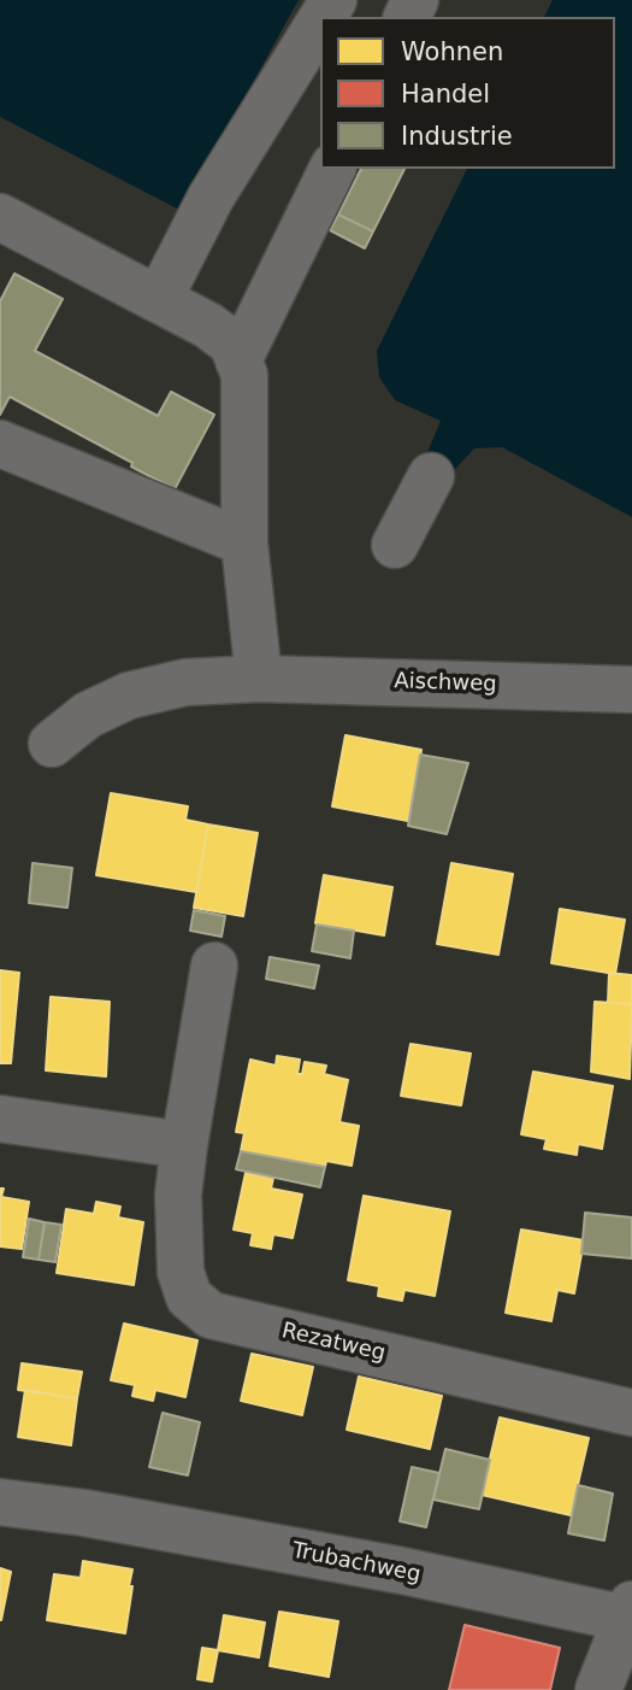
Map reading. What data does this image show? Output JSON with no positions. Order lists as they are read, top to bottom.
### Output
{
  "streets": {
    "street": ["Aischweg", "Rezatweg", "Trubachweg"]
  },
  "legend": ["Wohnen", "Handel", "Industrie"]
}
